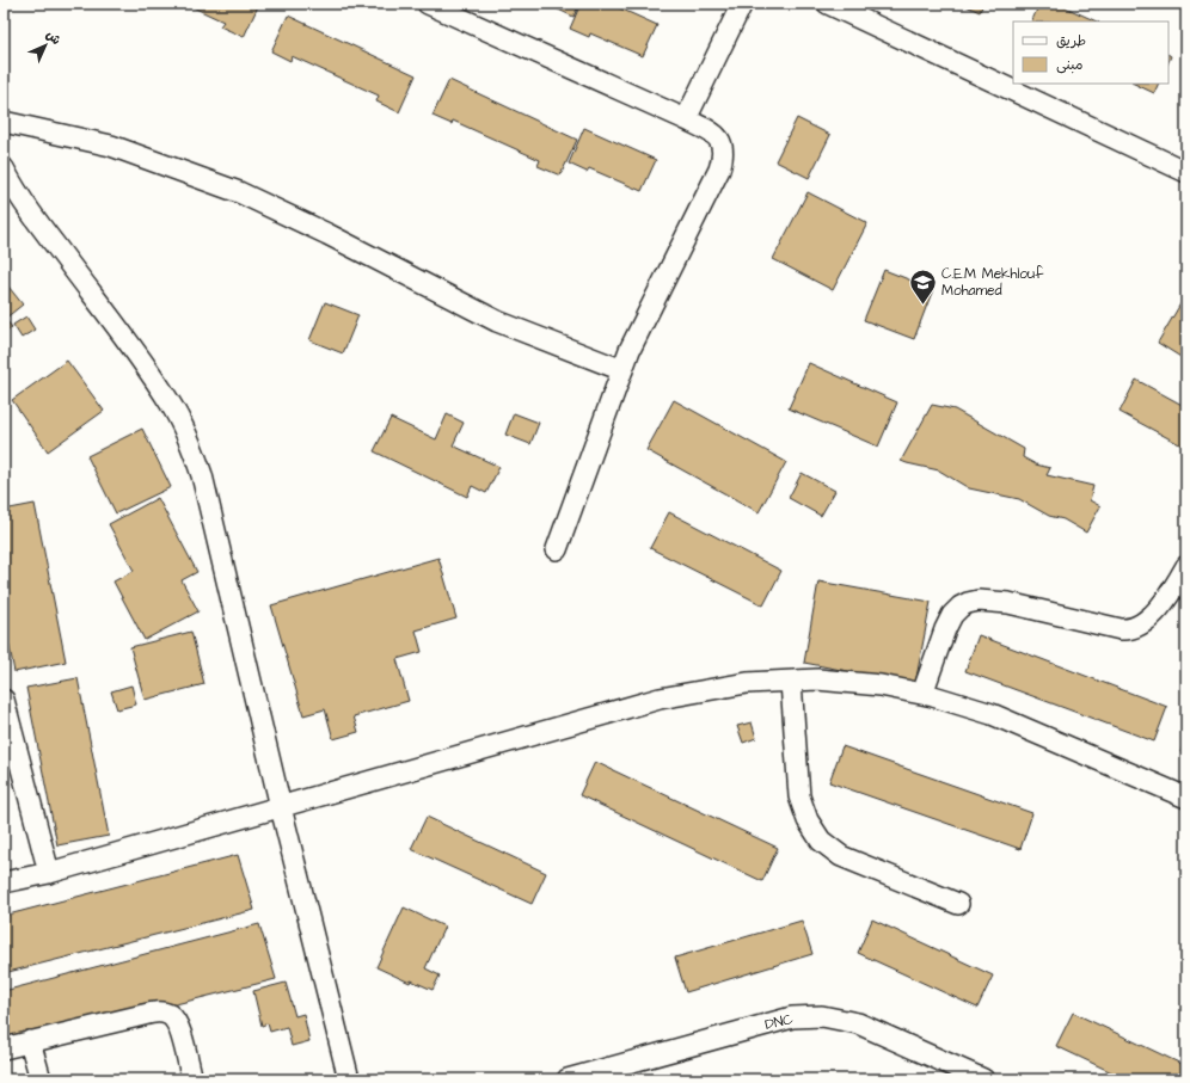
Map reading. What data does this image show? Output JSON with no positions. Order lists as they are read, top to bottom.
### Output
{
  "streets": {
    "street": ["DNC"]
  },
  "places": {
    "school or university": ["C.E.M Mekhlouf Mohamed"]
  },
  "legend": ["طريق", "مبنى"],
  "north": "top right"
}
